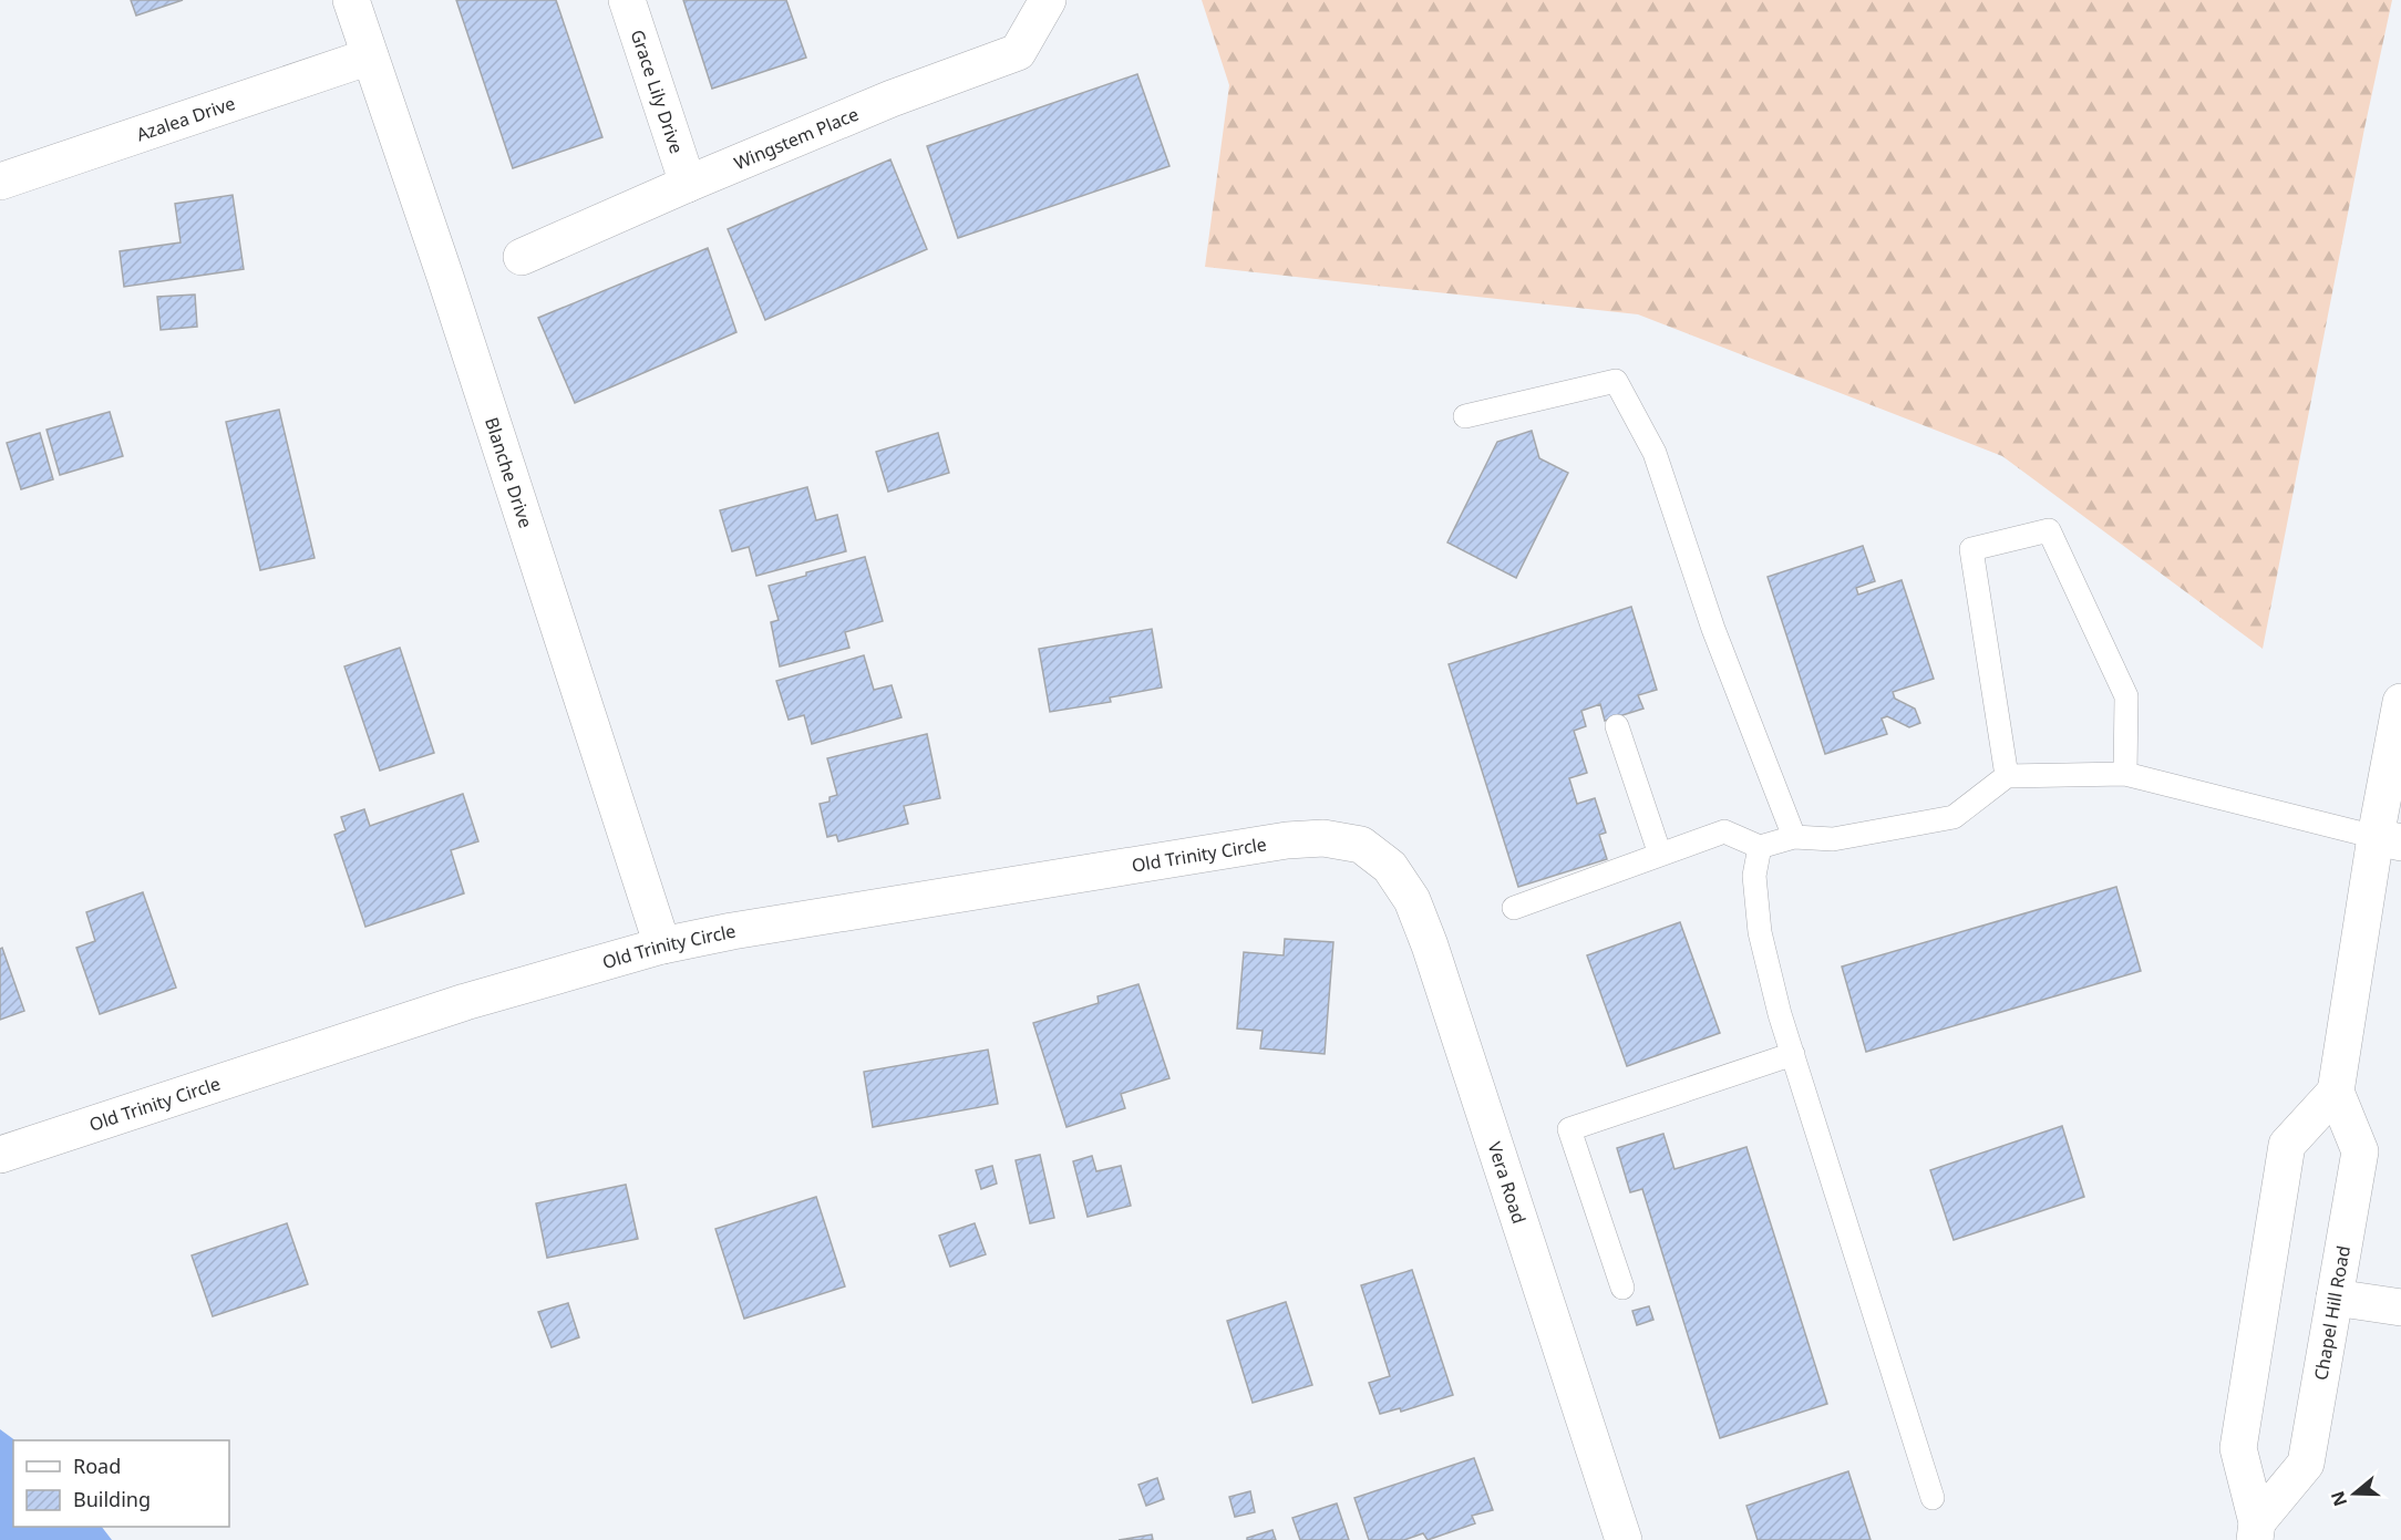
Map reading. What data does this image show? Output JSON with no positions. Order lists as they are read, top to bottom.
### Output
{
  "streets": {
    "street": [
      "Grace Lily Drive",
      "Azalea Drive",
      "Wingstem Place",
      "Blanche Drive",
      "Old Trinity Circle",
      "Vera Road",
      "Chapel Hill Road"
    ]
  },
  "crossings": [
    ["Grace Lily Drive", "Wingstem Place"],
    ["Azalea Drive", "Blanche Drive"],
    ["Blanche Drive", "Old Trinity Circle"],
    ["Old Trinity Circle", "Vera Road"]
  ],
  "legend": ["Road", "Building"],
  "north": "left"
}
